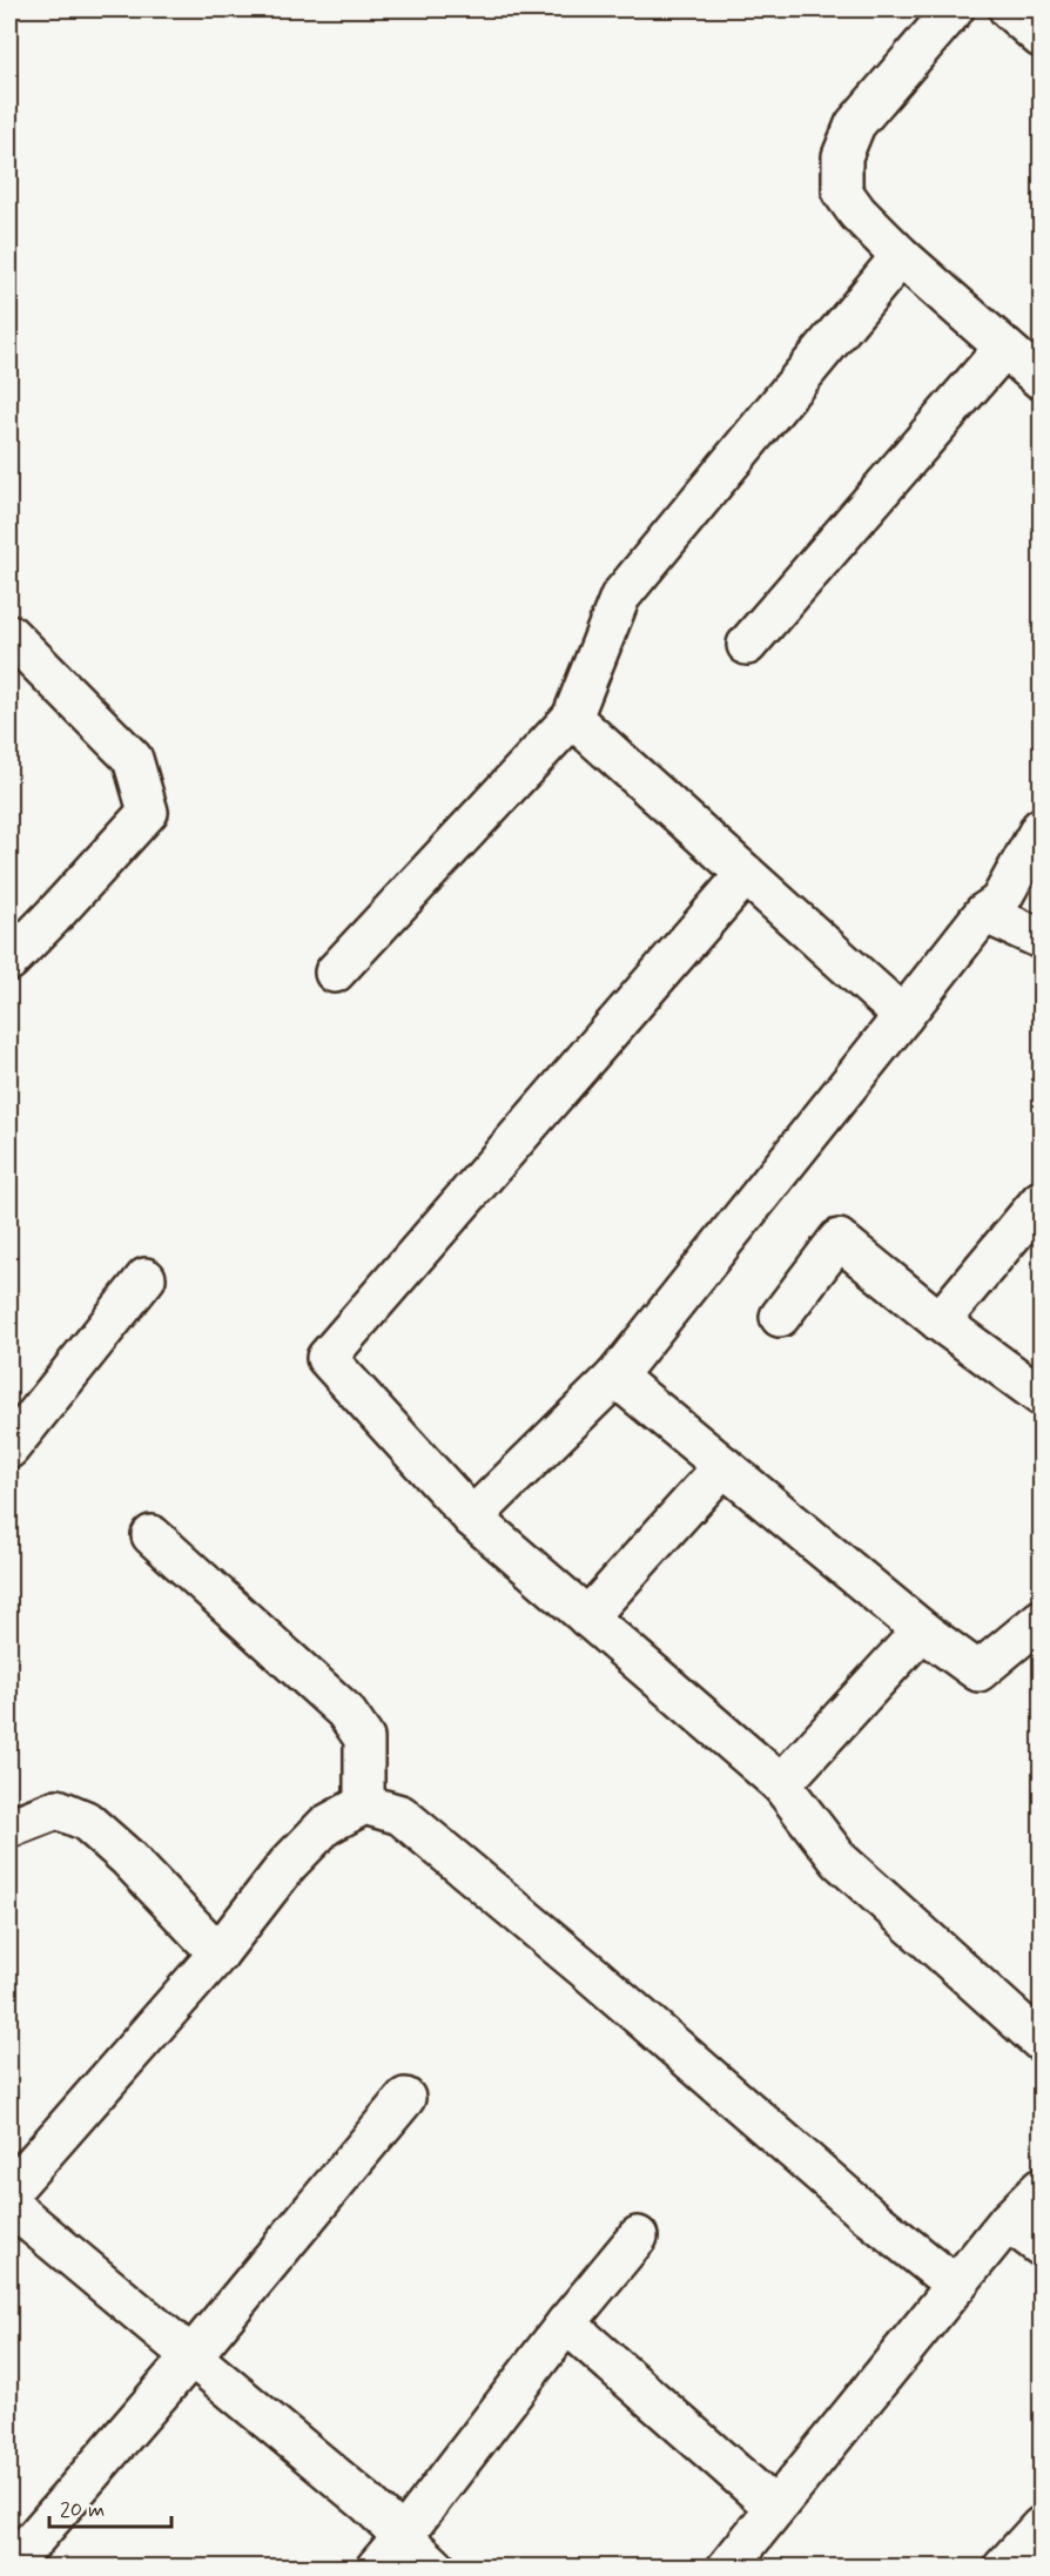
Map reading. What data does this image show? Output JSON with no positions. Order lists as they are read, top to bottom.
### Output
{
  "scale_bar": "20 m"
}
